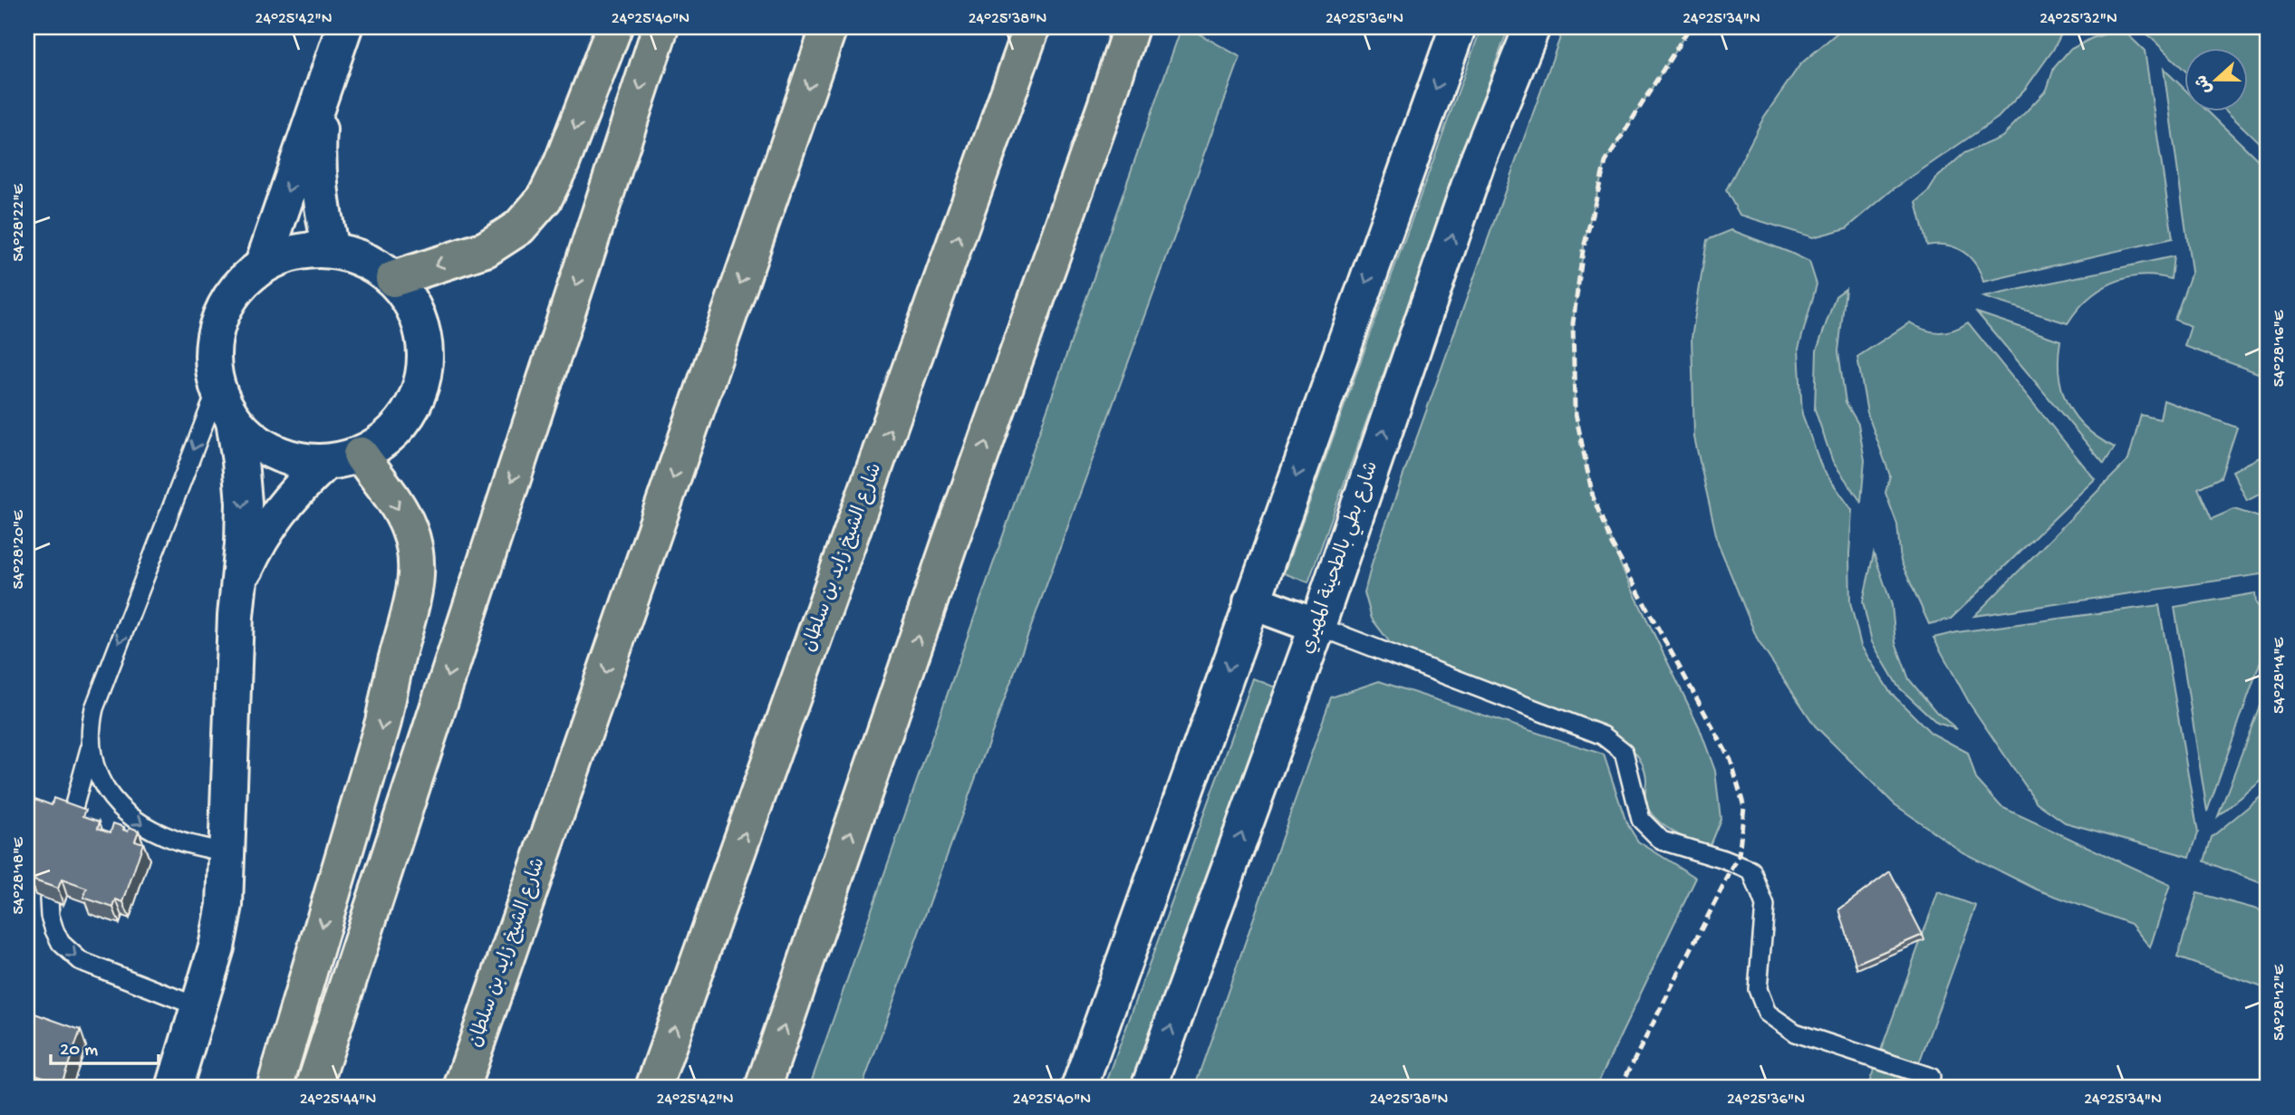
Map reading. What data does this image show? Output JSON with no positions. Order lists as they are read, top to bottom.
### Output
{
  "streets": {
    "highway": ["شارع الشيخ زايد بن سلطان"],
    "street": ["شارع بطي بالطحينة المهيري"]
  },
  "scale_bar": "20 m",
  "north": "left",
  "coordinates": [
    "24°25'42\"N",
    "24°25'40\"N",
    "24°25'38\"N",
    "24°25'36\"N",
    "24°25'34\"N",
    "24°25'32\"N",
    "54°28'22\"E",
    "54°28'16\"E",
    "54°28'20\"E",
    "54°28'14\"E",
    "54°28'18\"E",
    "54°28'12\"E",
    "24°25'44\"N"
  ]
}
